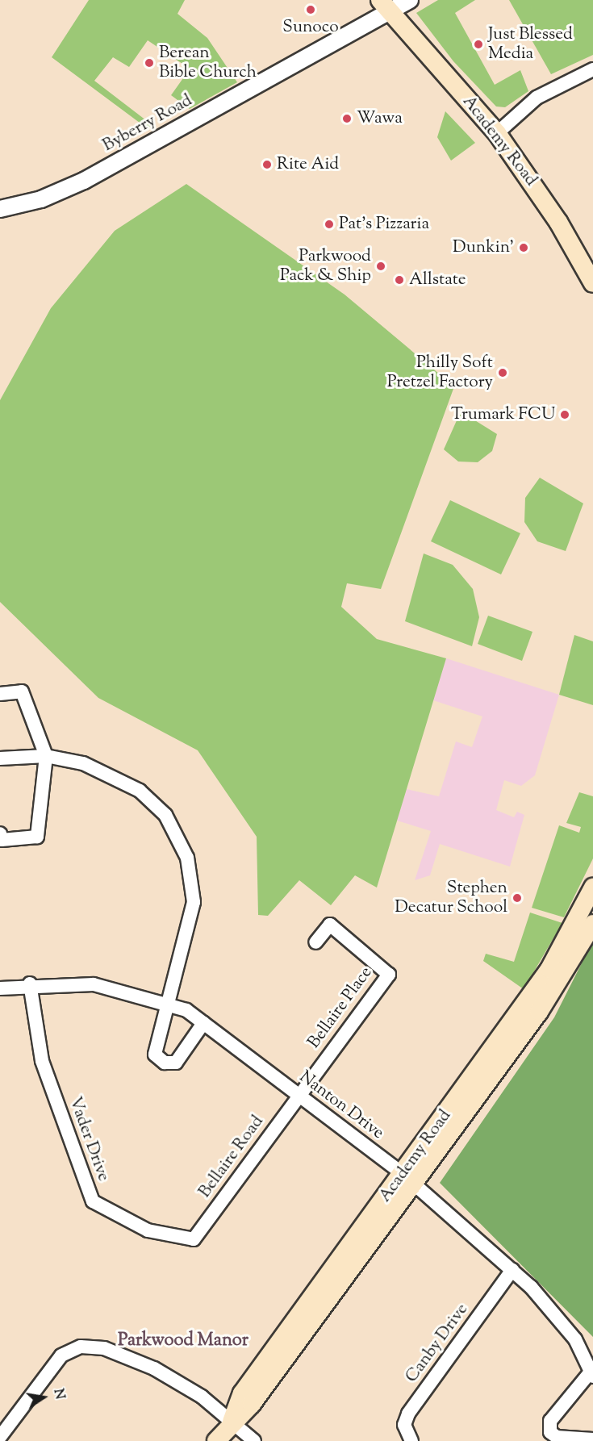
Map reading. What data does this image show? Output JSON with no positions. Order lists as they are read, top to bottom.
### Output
{
  "streets": {
    "main road": ["Academy Road"],
    "street": [
      "Byberry Road",
      "Bellaire Place",
      "Nanton Drive",
      "Vader Drive",
      "Bellaire Road",
      "Canby Drive"
    ]
  },
  "crossings": [
    ["Byberry Road", "Academy Road"],
    ["Academy Road", "Nanton Drive"],
    ["Bellaire Place", "Nanton Drive"],
    ["Bellaire Place", "Bellaire Road"],
    ["Nanton Drive", "Vader Drive"],
    ["Nanton Drive", "Bellaire Road"],
    ["Nanton Drive", "Canby Drive"],
    ["Vader Drive", "Bellaire Road"]
  ],
  "districts": ["Parkwood Manor"],
  "places": [
    "Sunoco",
    "Just Blessed Media",
    "Berean Bible Church",
    "Wawa",
    "Rite Aid",
    "Pat's Pizzaria",
    "Dunkin'",
    "Parkwood Pack & Ship",
    "Allstate",
    "Philly Soft Pretzel Factory",
    "Trumark FCU",
    "Stephen Decatur School"
  ],
  "north": "right"
}
